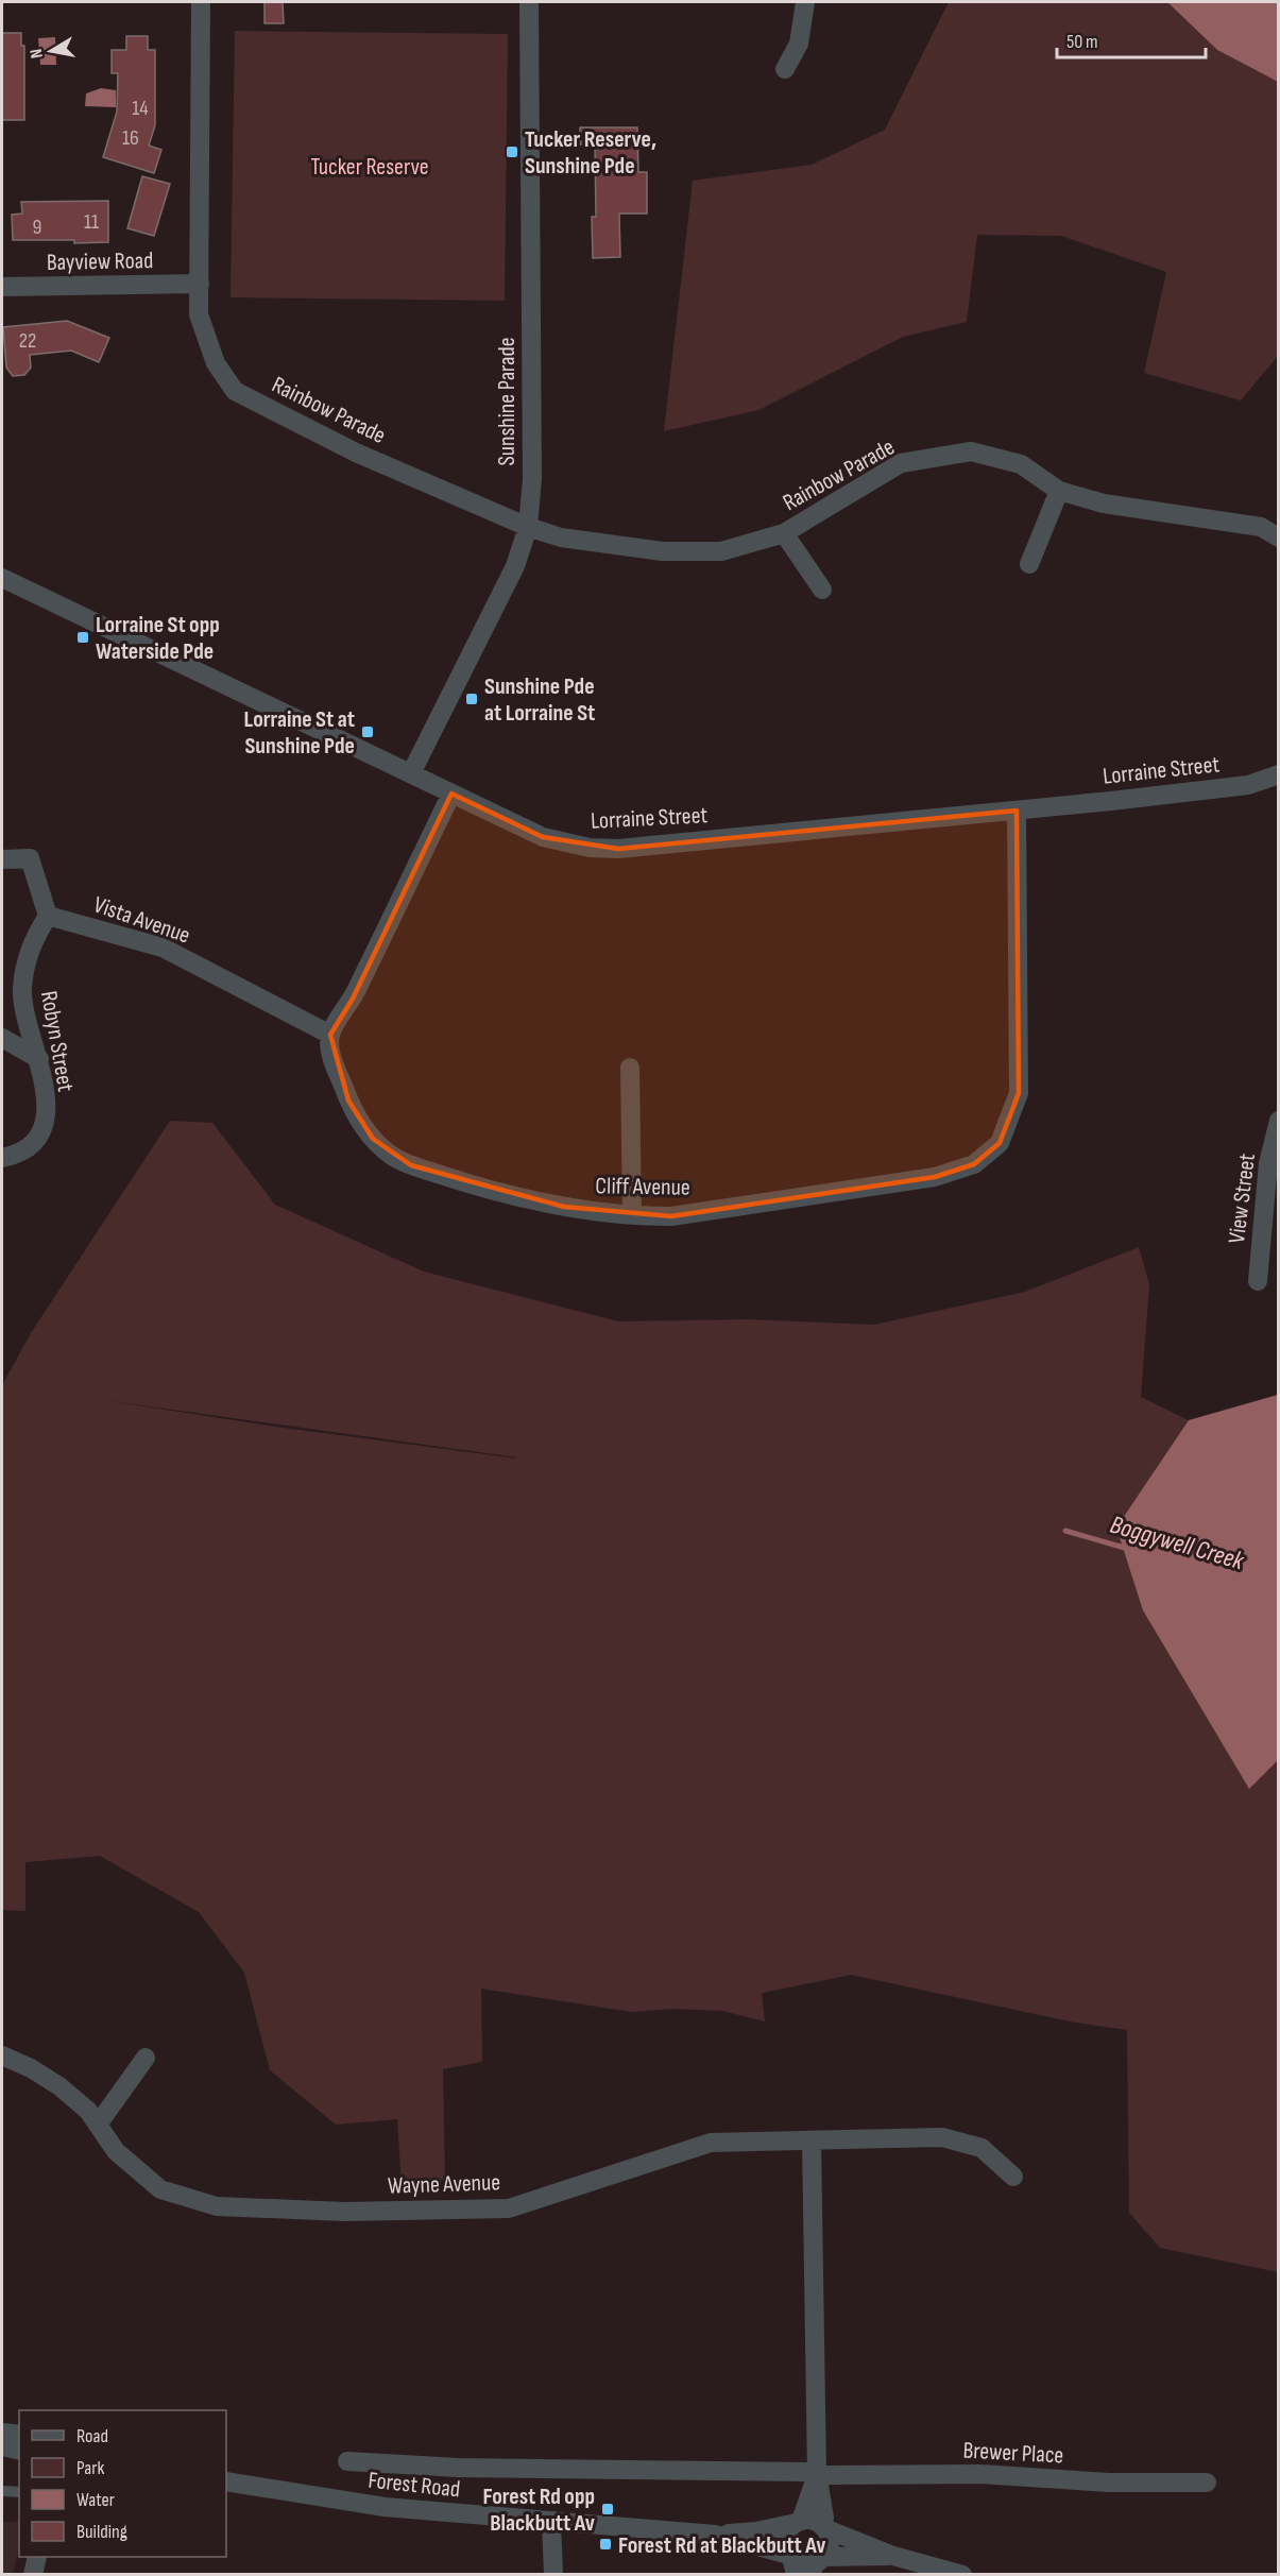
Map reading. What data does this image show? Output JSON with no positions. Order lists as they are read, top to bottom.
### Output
{
  "streets": {
    "street": [
      "Bayview Road",
      "Sunshine Parade",
      "Rainbow Parade",
      "Lorraine Street",
      "Vista Avenue",
      "Robyn Street",
      "Cliff Avenue",
      "View Street",
      "Wayne Avenue",
      "Brewer Place",
      "Forest Road"
    ]
  },
  "crossings": [
    ["Bayview Road", "Rainbow Parade"],
    ["Sunshine Parade", "Rainbow Parade"],
    ["Sunshine Parade", "Lorraine Street"],
    ["Lorraine Street", "Cliff Avenue"],
    ["Vista Avenue", "Robyn Street"],
    ["Vista Avenue", "Cliff Avenue"],
    ["Brewer Place", "Forest Road"]
  ],
  "water": ["Boggywell Creek"],
  "parks": ["Tucker Reserve"],
  "places": {
    "transit": [
      "Tucker Reserve, Sunshine Pde",
      "Lorraine St opp Waterside Pde",
      "Sunshine Pde at Lorraine St",
      "Lorraine St at Sunshine Pde",
      "Forest Rd opp Blackbutt Av",
      "Forest Rd at Blackbutt Av"
    ]
  },
  "house_numbers": [
    "14",
    "16",
    "11",
    "9",
    "22"
  ],
  "legend": [
    "Road",
    "Park",
    "Water",
    "Building"
  ],
  "scale_bar": "50 m",
  "north": "left"
}
